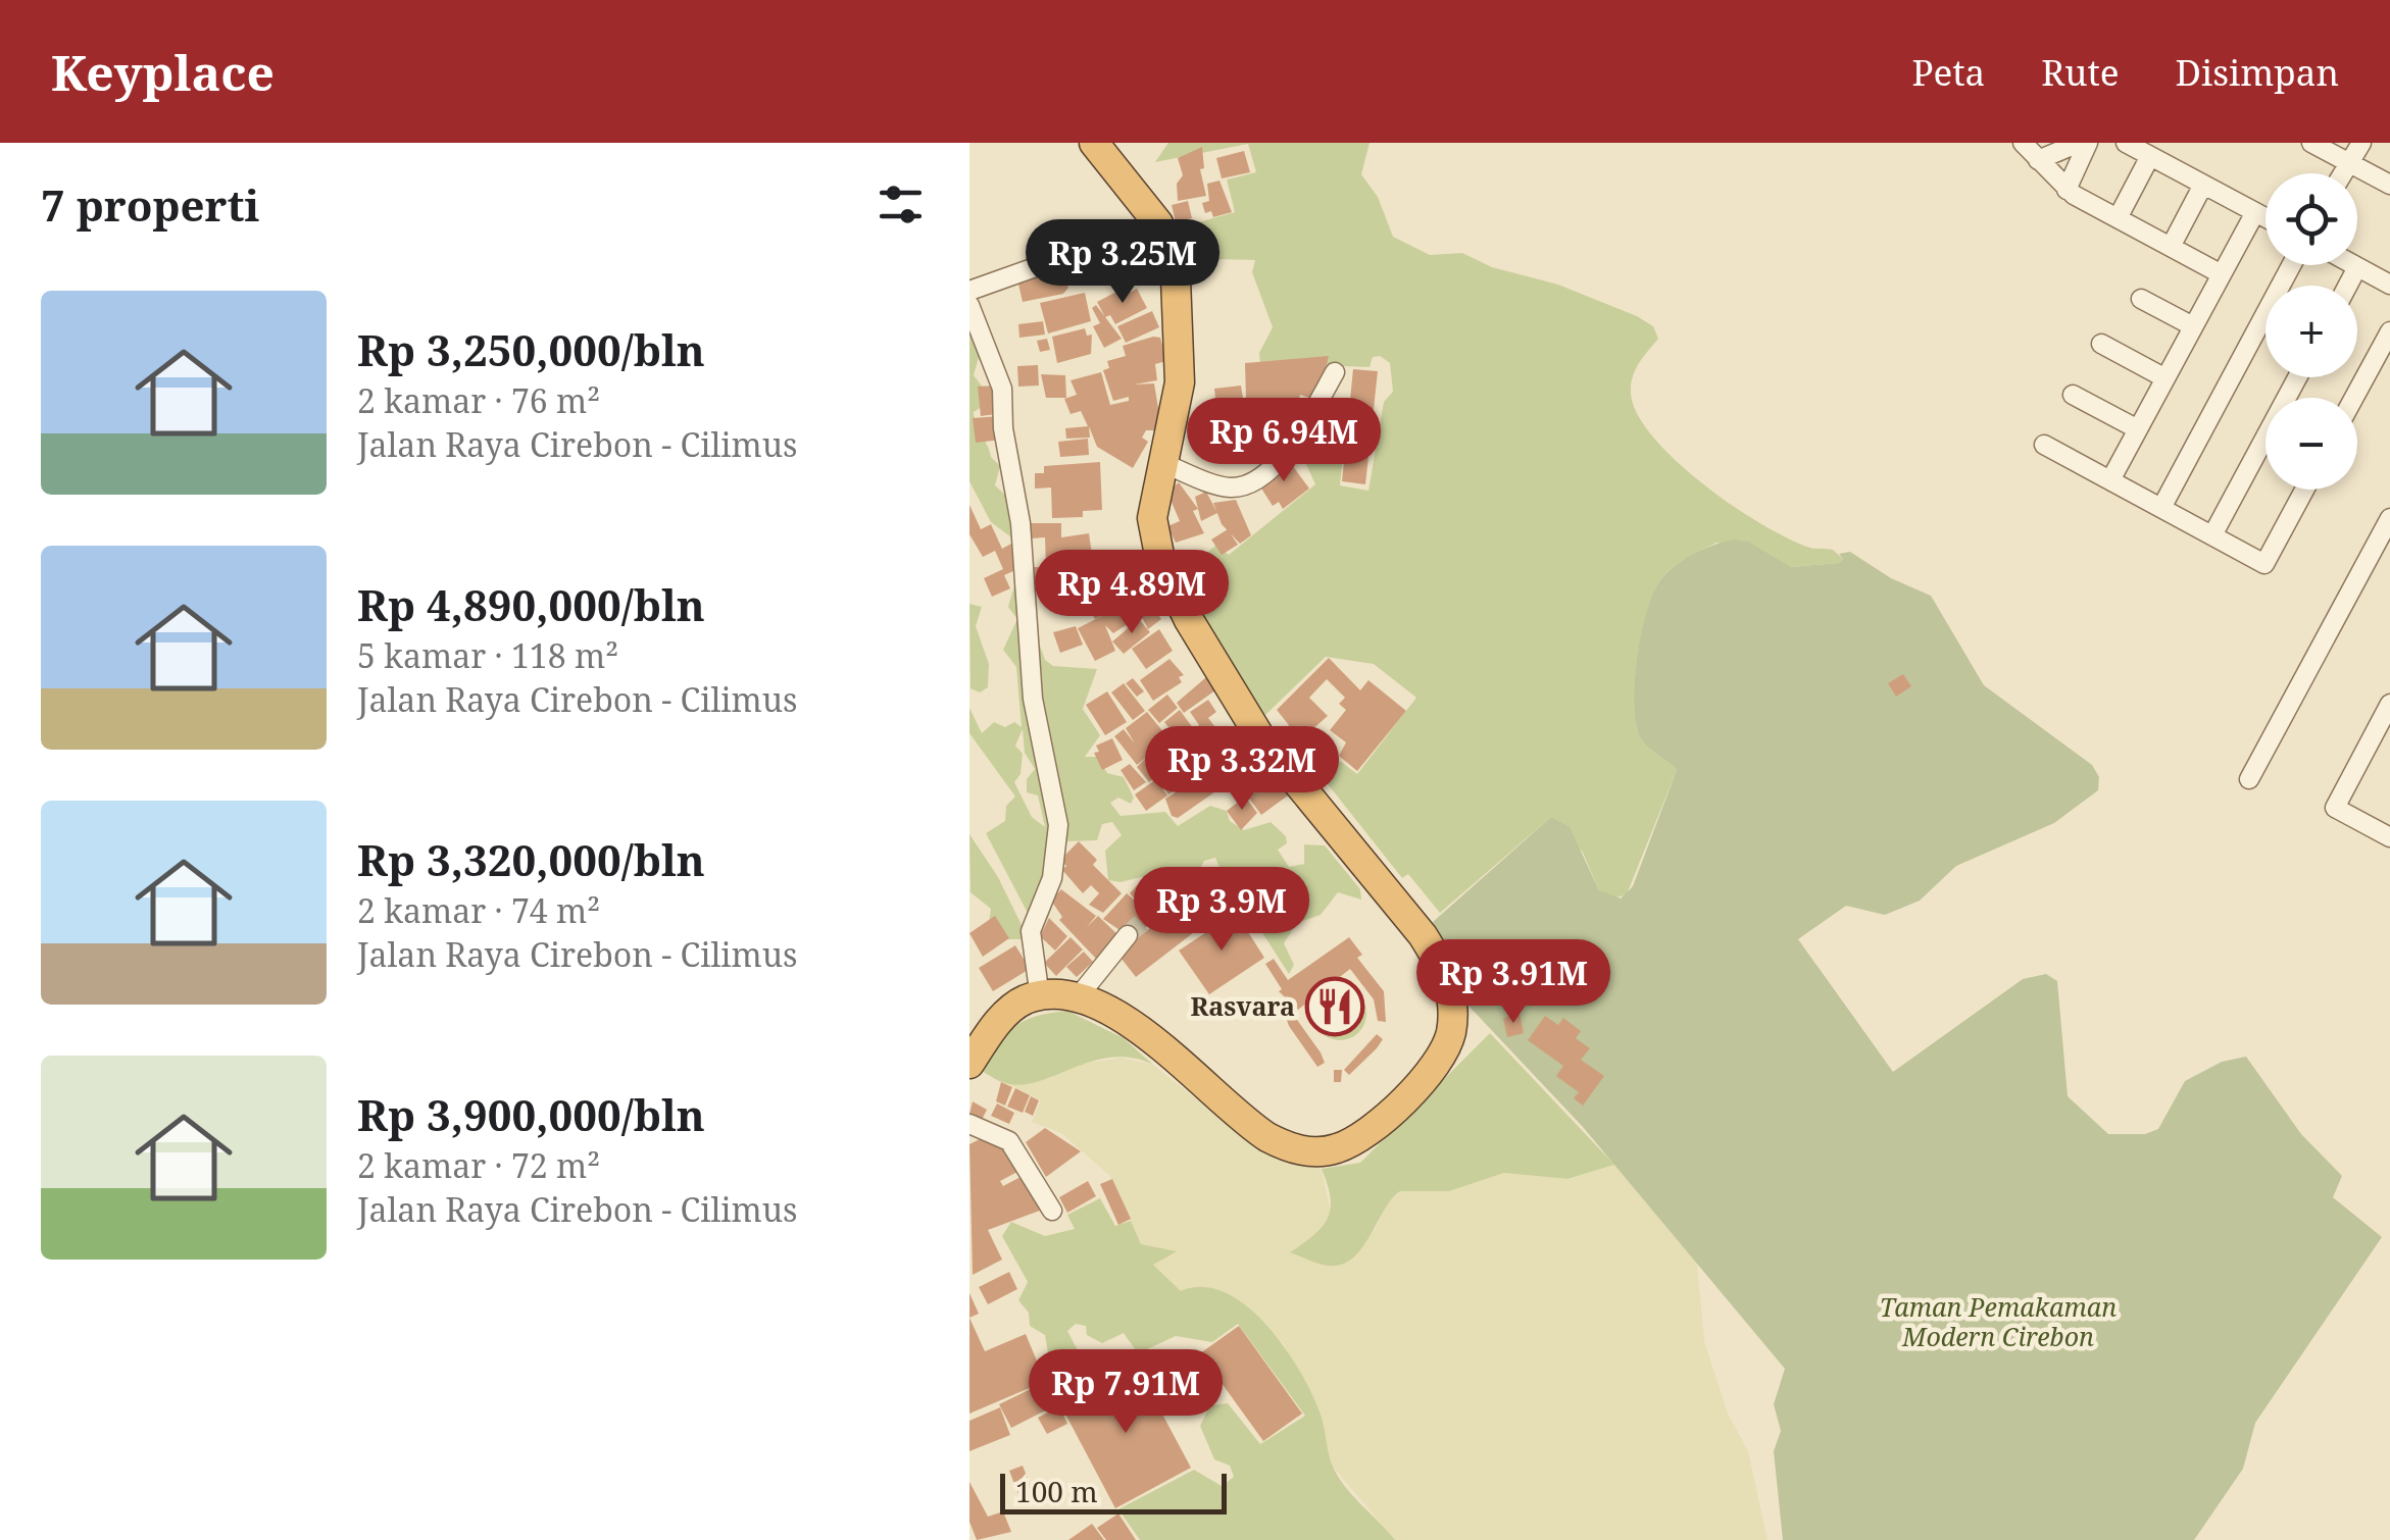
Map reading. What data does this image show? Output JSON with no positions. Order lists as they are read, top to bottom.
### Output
{
  "parks": ["Taman Pemakaman Modern Cirebon"],
  "places": {
    "restaurant": ["Rasvara"]
  },
  "scale_bar": "100 m",
  "page": {
    "header": "Keyplace",
    "nav": ["Peta", "Rute", "Disimpan"],
    "heading": "7 properti",
    "map_buttons": ["+", "−"],
    "price": [
      "Rp 3.25M",
      "Rp 6.94M",
      "Rp 4.89M",
      "Rp 3.32M",
      "Rp 3.9M",
      "Rp 3.91M",
      "Rp 7.91M"
    ],
    "list": [
      {
        "name": "Rp 3,250,000/bln",
        "note": "2 kamar · 76 m² · Jalan Raya Cirebon - Cilimus"
      },
      {
        "name": "Rp 4,890,000/bln",
        "note": "5 kamar · 118 m² · Jalan Raya Cirebon - Cilimus"
      },
      {
        "name": "Rp 3,320,000/bln",
        "note": "2 kamar · 74 m² · Jalan Raya Cirebon - Cilimus"
      },
      {
        "name": "Rp 3,900,000/bln",
        "note": "2 kamar · 72 m² · Jalan Raya Cirebon - Cilimus"
      }
    ],
    "scale": "100 m"
  }
}
